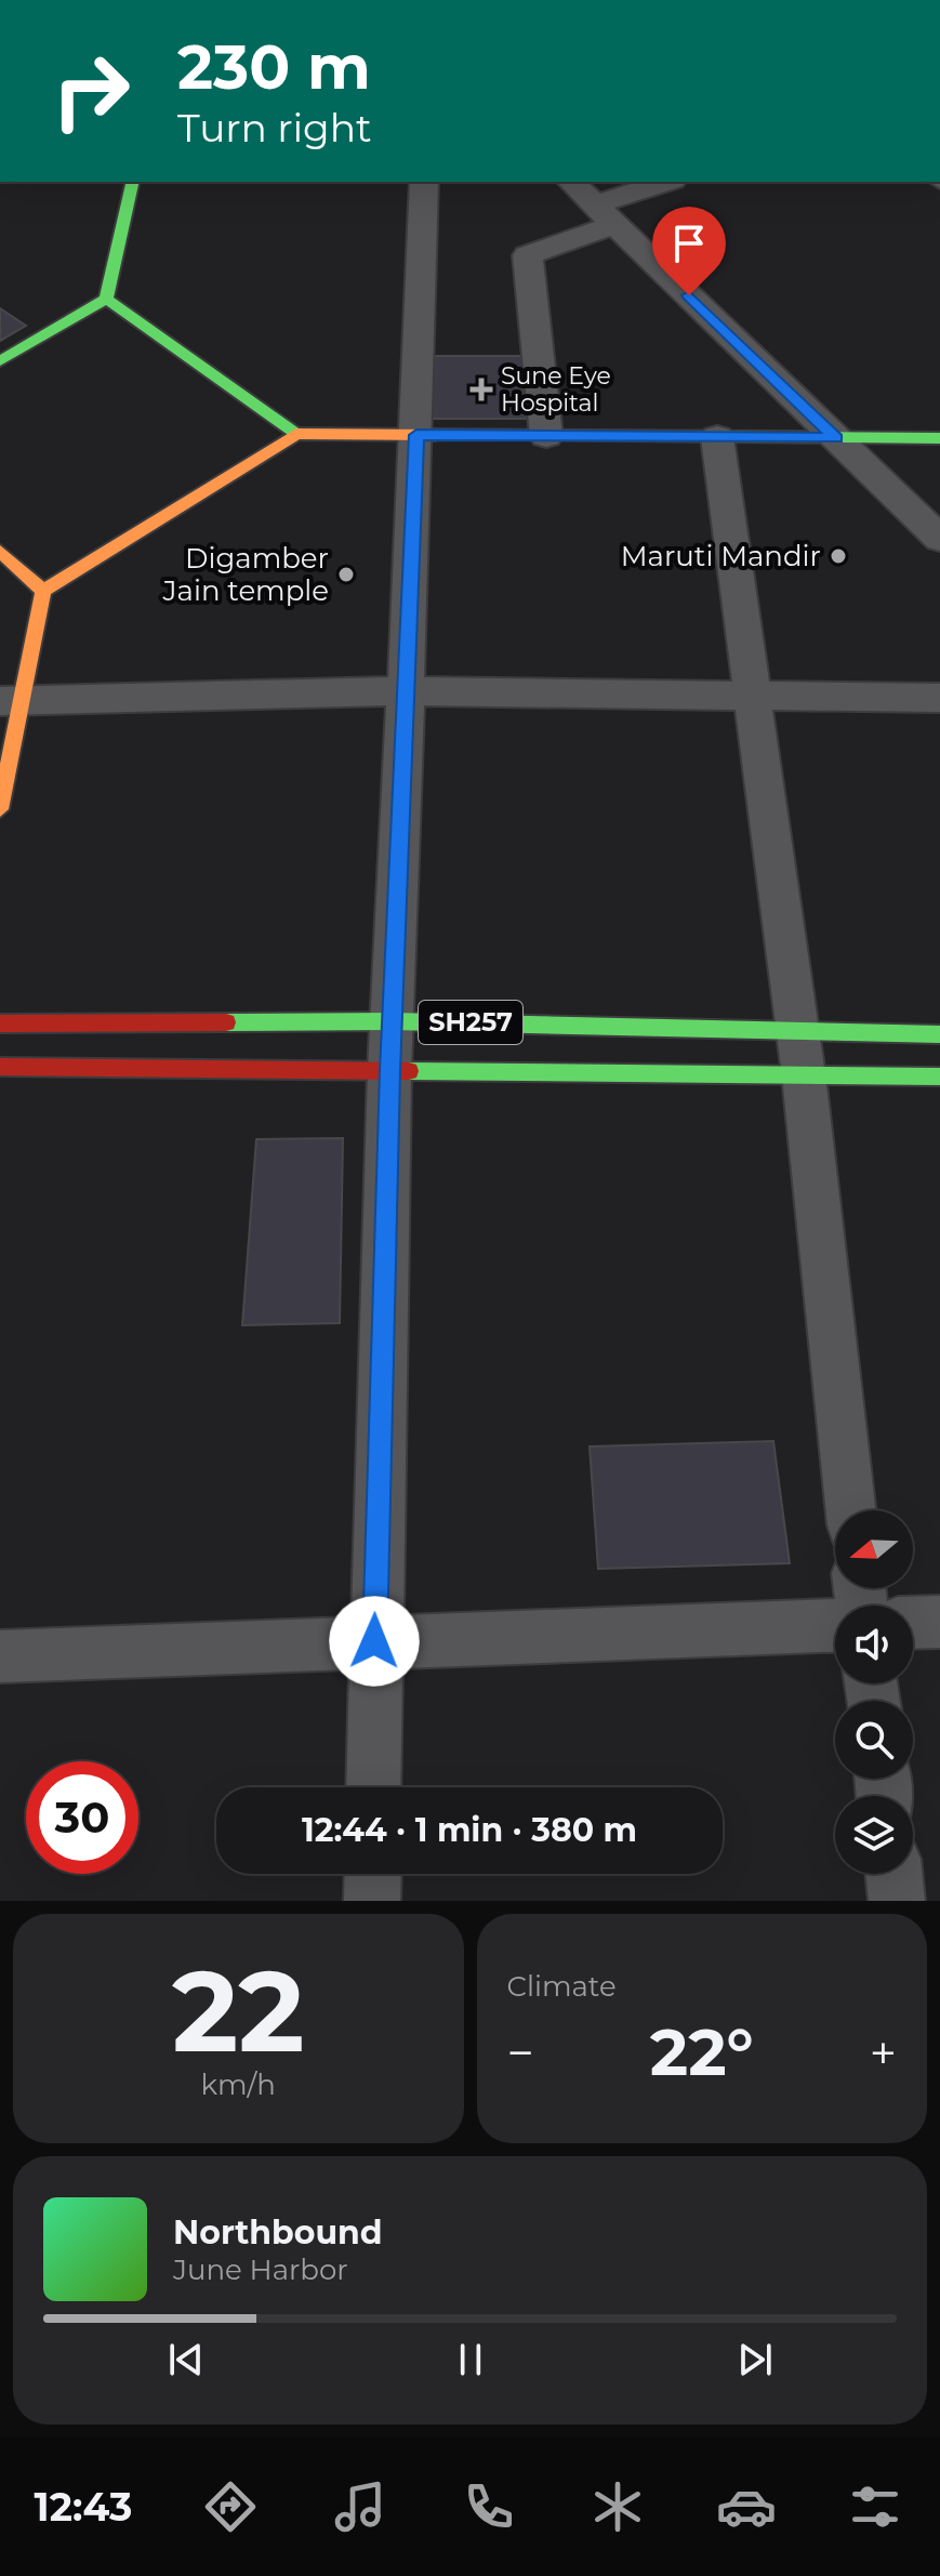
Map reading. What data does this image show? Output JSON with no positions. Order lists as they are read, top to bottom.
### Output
{
  "streets": {
    "street": ["SH257"]
  },
  "places": {
    "health": ["Sune Eye Hospital"],
    "other": ["Maruti Mandir", "Digamber Jain temple"]
  },
  "north": "left",
  "page": {
    "turn": ["230 m", "Turn right"],
    "limit": "30",
    "trip": "12:44 · 1 min · 380 m",
    "tile": [
      ["22", "km/h"],
      "Climate"
    ],
    "heat": ["−", "22°", "+"],
    "song": ["Northbound", "June Harbor"],
    "tabs": "12:43"
  }
}
